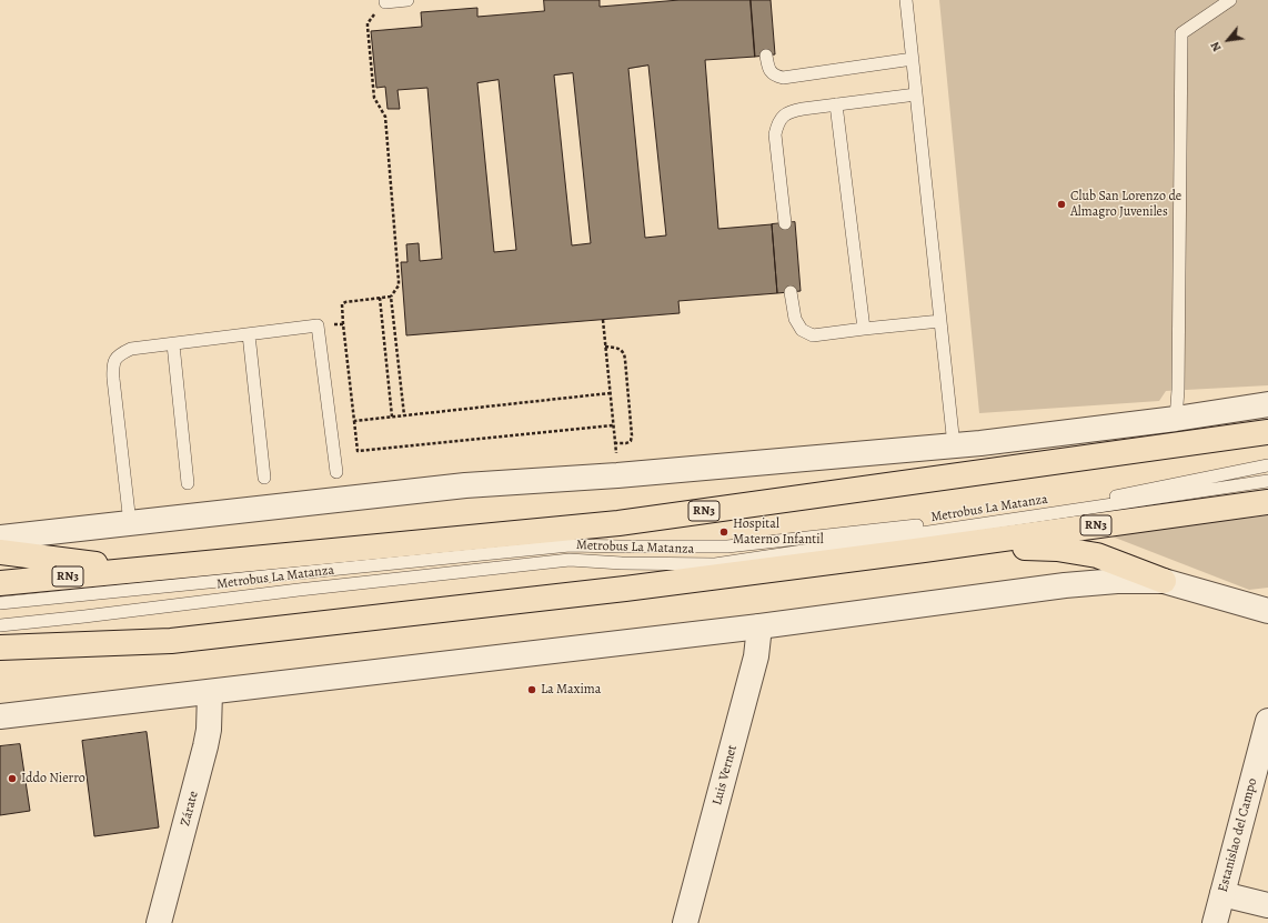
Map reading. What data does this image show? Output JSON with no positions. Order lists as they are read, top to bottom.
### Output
{
  "streets": {
    "highway": ["RN3"],
    "street": ["Luis Vernet", "Zárate", "Estanislao del Campo"],
    "lane": ["Metrobus La Matanza"]
  },
  "places": [
    "Club San Lorenzo de Almagro Juveniles",
    "Hospital Materno Infantil",
    "La Maxima",
    "Iddo Nierro"
  ],
  "north": "bottom left"
}
